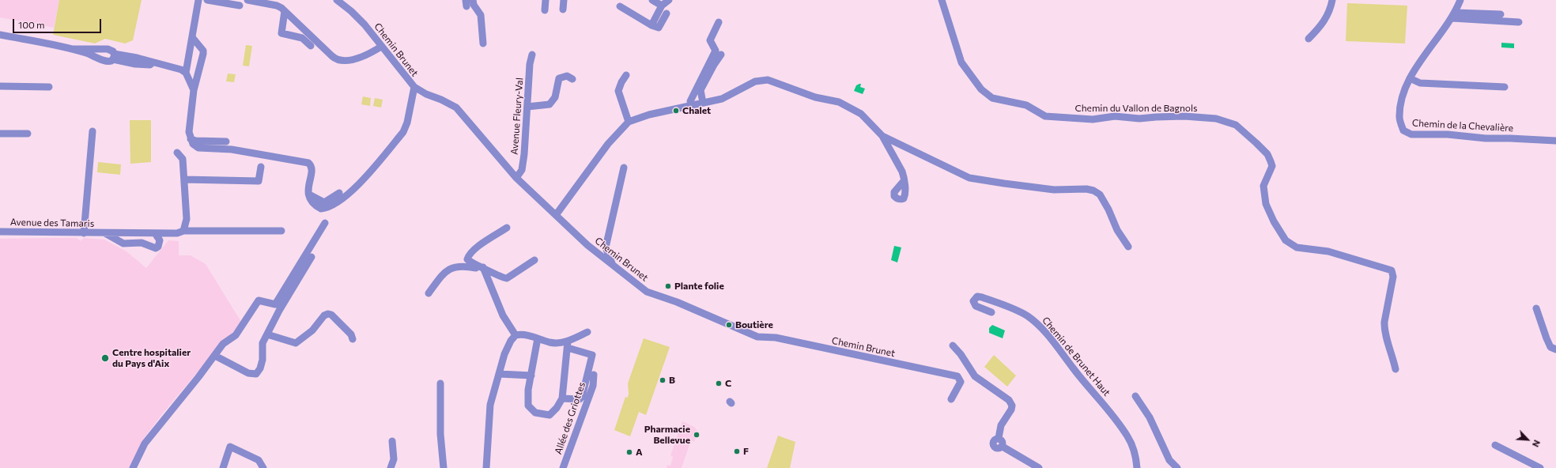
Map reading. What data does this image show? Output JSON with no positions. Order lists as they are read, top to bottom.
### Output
{
  "streets": {
    "street": [
      "Chemin Brunet",
      "Chemin du Vallon de Bagnols",
      "Avenue Fleury-Val",
      "Chemin de la Chevalière",
      "Avenue des Tamaris",
      "Chemin de Brunet Haut",
      "Allée des Griottes"
    ]
  },
  "crossings": [
    ["Chemin Brunet", "Avenue Fleury-Val"]
  ],
  "places": [
    "Chalet",
    "Plante folie",
    "Boutière",
    "Centre hospitalier du Pays d'Aix",
    "B",
    "C",
    "Pharmacie Bellevue",
    "F",
    "A"
  ],
  "scale_bar": "100 m",
  "north": "bottom right"
}
